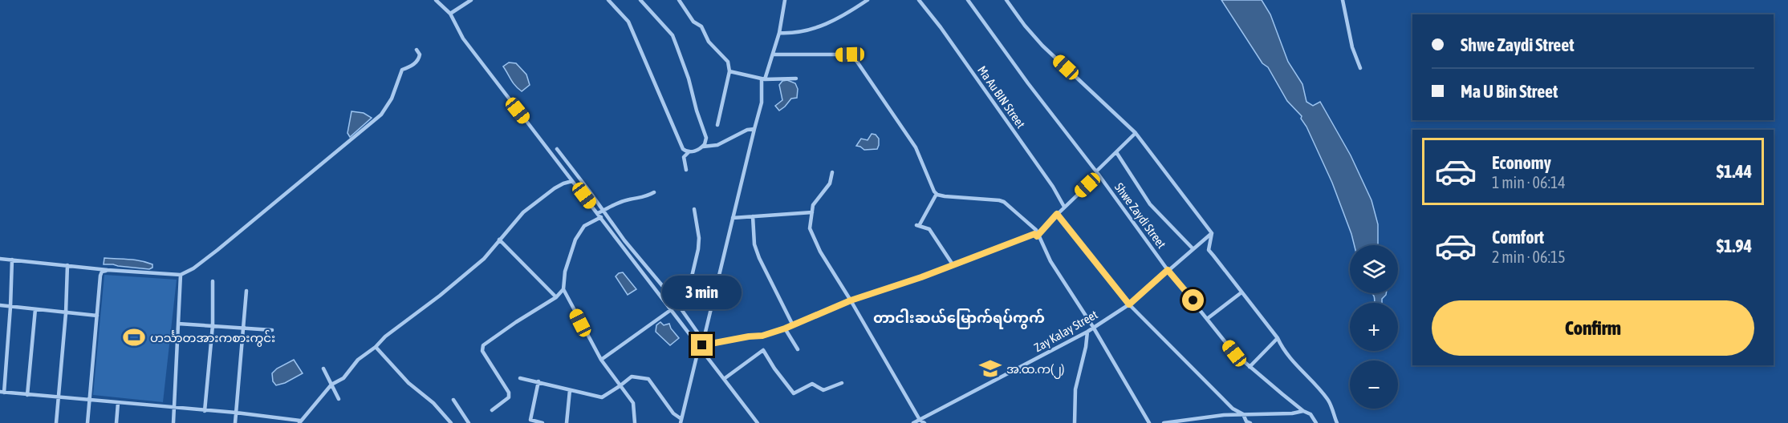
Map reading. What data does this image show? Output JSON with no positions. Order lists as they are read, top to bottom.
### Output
{
  "streets": {
    "street": ["Ma Au BIN Street", "Shwe Zaydi Street", "Zay Kalay Street"]
  },
  "crossings": [
    ["Shwe Zaydi Street", "Zay Kalay Street"]
  ],
  "districts": ["တာငါးဆယ်မြောက်ရပ်ကွက်"],
  "places": {
    "sports": ["ဟင်္သာတအားကစားကွင်း"],
    "school or university": ["အ.ထ.က(၂)"]
  },
  "page": {
    "banner": ["Shwe Zaydi Street", "Ma U Bin Street"],
    "list": [
      {
        "name": "Economy",
        "note": "1 min · 06:14",
        "value": "$1.44"
      },
      {
        "name": "Comfort",
        "note": "2 min · 06:15",
        "value": "$1.94"
      }
    ],
    "map_buttons": ["+", "−"],
    "bubble": "3 min",
    "buttons": "Confirm"
  }
}
